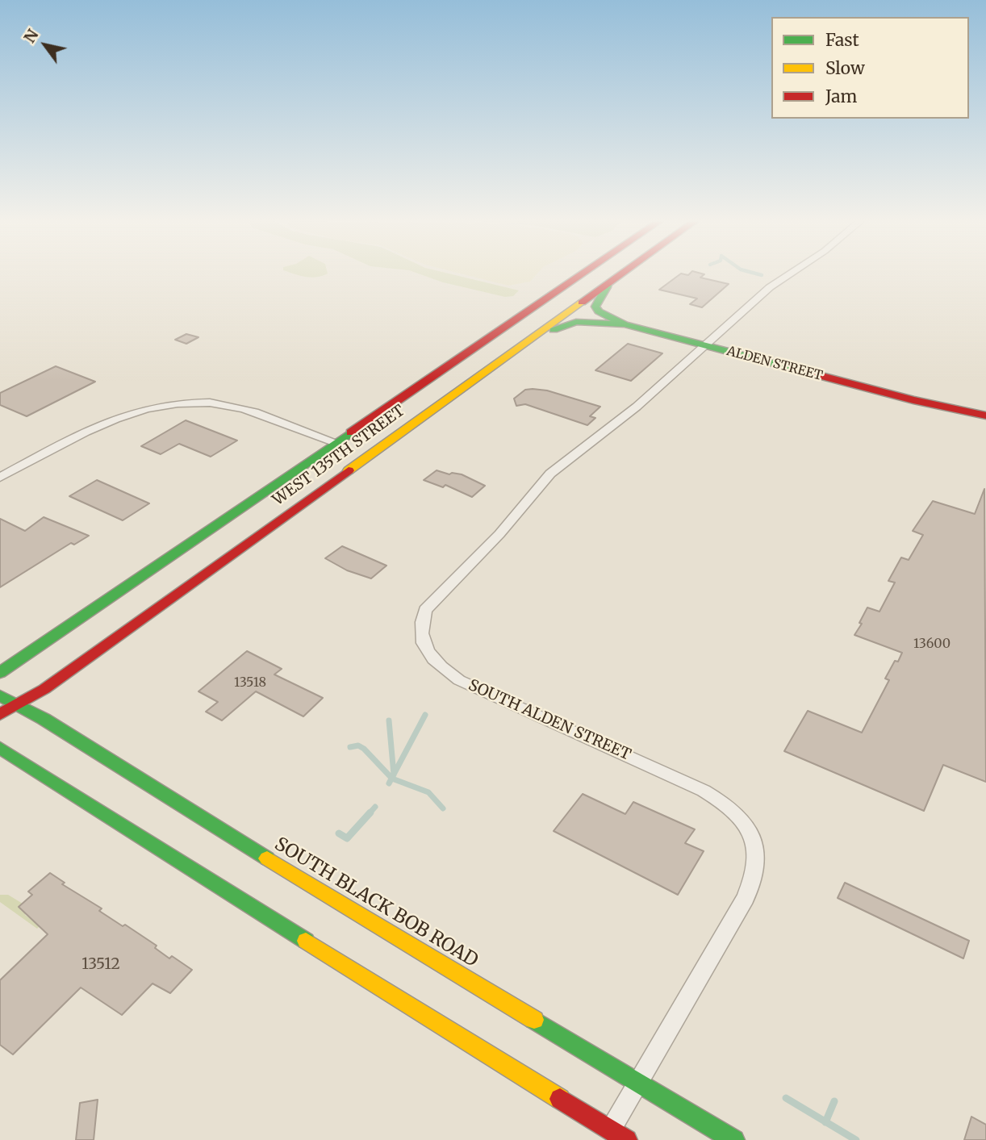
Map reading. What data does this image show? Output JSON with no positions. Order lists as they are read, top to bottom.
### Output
{
  "streets": {
    "main road": ["ALDEN STREET", "WEST 135TH STREET", "SOUTH BLACK BOB ROAD"],
    "street": ["SOUTH ALDEN STREET"]
  },
  "crossings": [
    ["ALDEN STREET", "WEST 135TH STREET"],
    ["ALDEN STREET", "SOUTH ALDEN STREET"],
    ["WEST 135TH STREET", "SOUTH BLACK BOB ROAD"],
    ["SOUTH ALDEN STREET", "SOUTH BLACK BOB ROAD"]
  ],
  "house_numbers": ["13600", "13518", "13512"],
  "legend": ["Fast", "Slow", "Jam"],
  "north": "top left"
}
